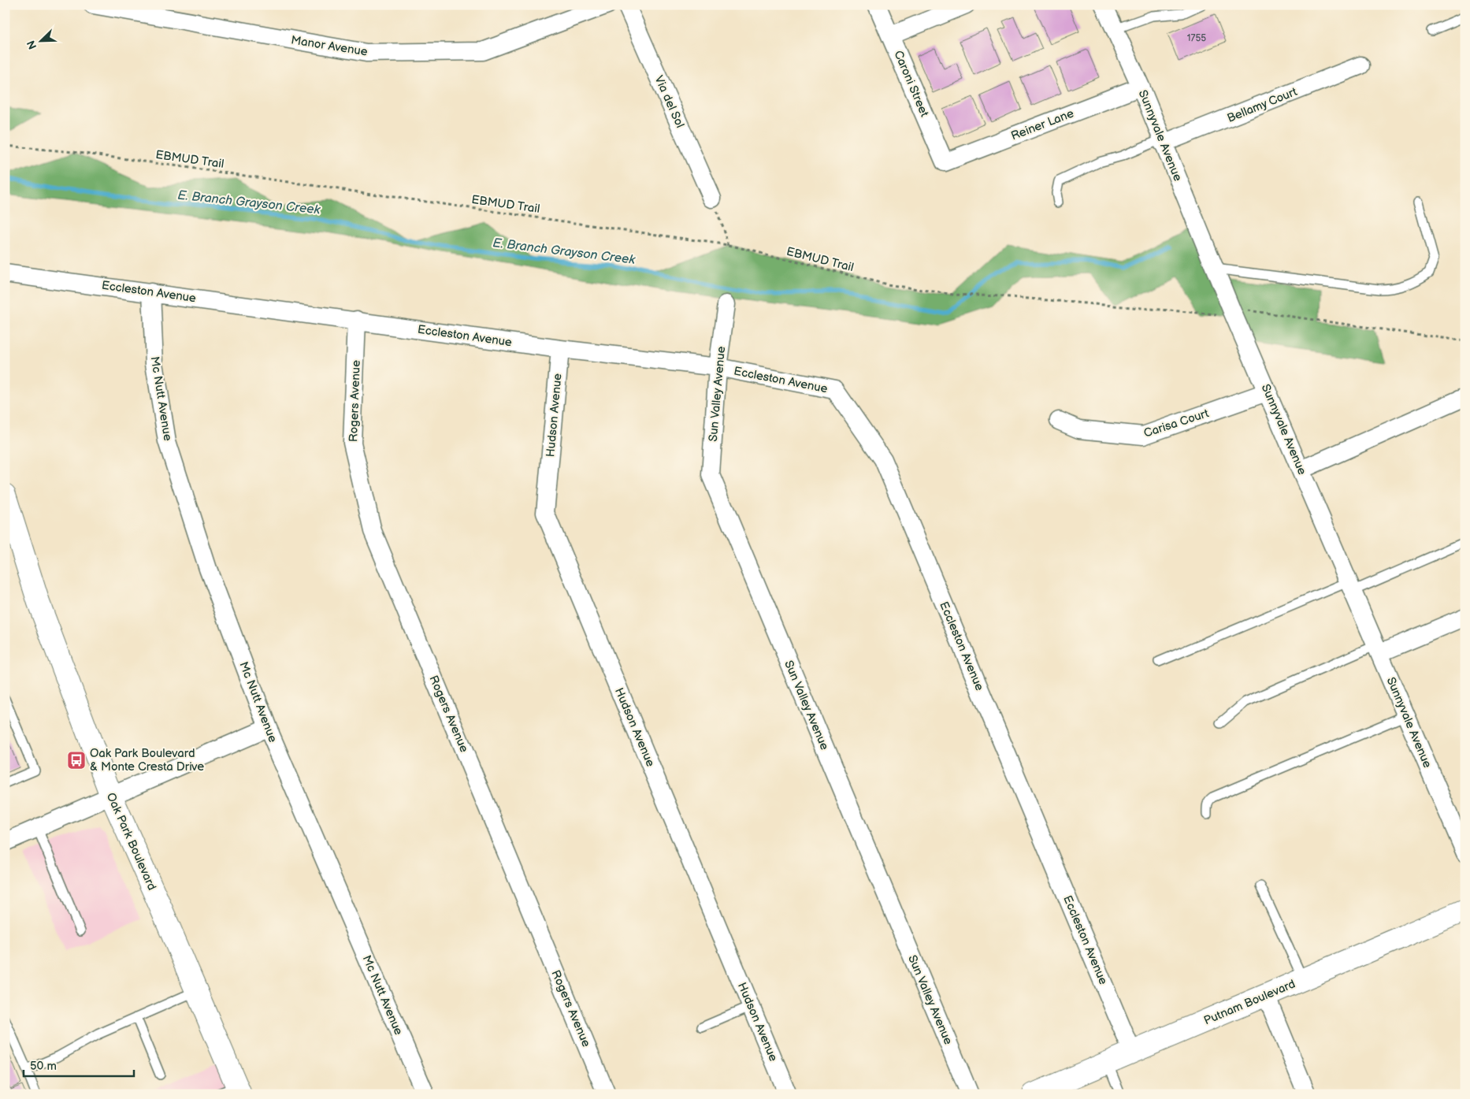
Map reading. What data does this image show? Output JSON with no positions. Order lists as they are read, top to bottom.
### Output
{
  "streets": {
    "street": [
      "Manor Avenue",
      "Caroni Street",
      "Via del Sol",
      "Bellamy Court",
      "Reiner Lane",
      "Sunnyvale Avenue",
      "Eccleston Avenue",
      "Sun Valley Avenue",
      "Mc Nutt Avenue",
      "Rogers Avenue",
      "Hudson Avenue",
      "Carisa Court",
      "Oak Park Boulevard",
      "Putnam Boulevard"
    ],
    "path": ["EBMUD Trail"]
  },
  "crossings": [
    ["Caroni Street", "Reiner Lane"],
    ["Bellamy Court", "Sunnyvale Avenue"],
    ["Reiner Lane", "Sunnyvale Avenue"],
    ["Sunnyvale Avenue", "Carisa Court"],
    ["Eccleston Avenue", "Sun Valley Avenue"],
    ["Eccleston Avenue", "Mc Nutt Avenue"],
    ["Eccleston Avenue", "Rogers Avenue"],
    ["Eccleston Avenue", "Hudson Avenue"],
    ["Eccleston Avenue", "Putnam Boulevard"]
  ],
  "water": ["E. Branch Grayson Creek"],
  "places": {
    "bus stop": ["Oak Park Boulevard & Monte Cresta Drive"]
  },
  "house_numbers": ["1755"],
  "scale_bar": "50 m",
  "north": "bottom left"
}
